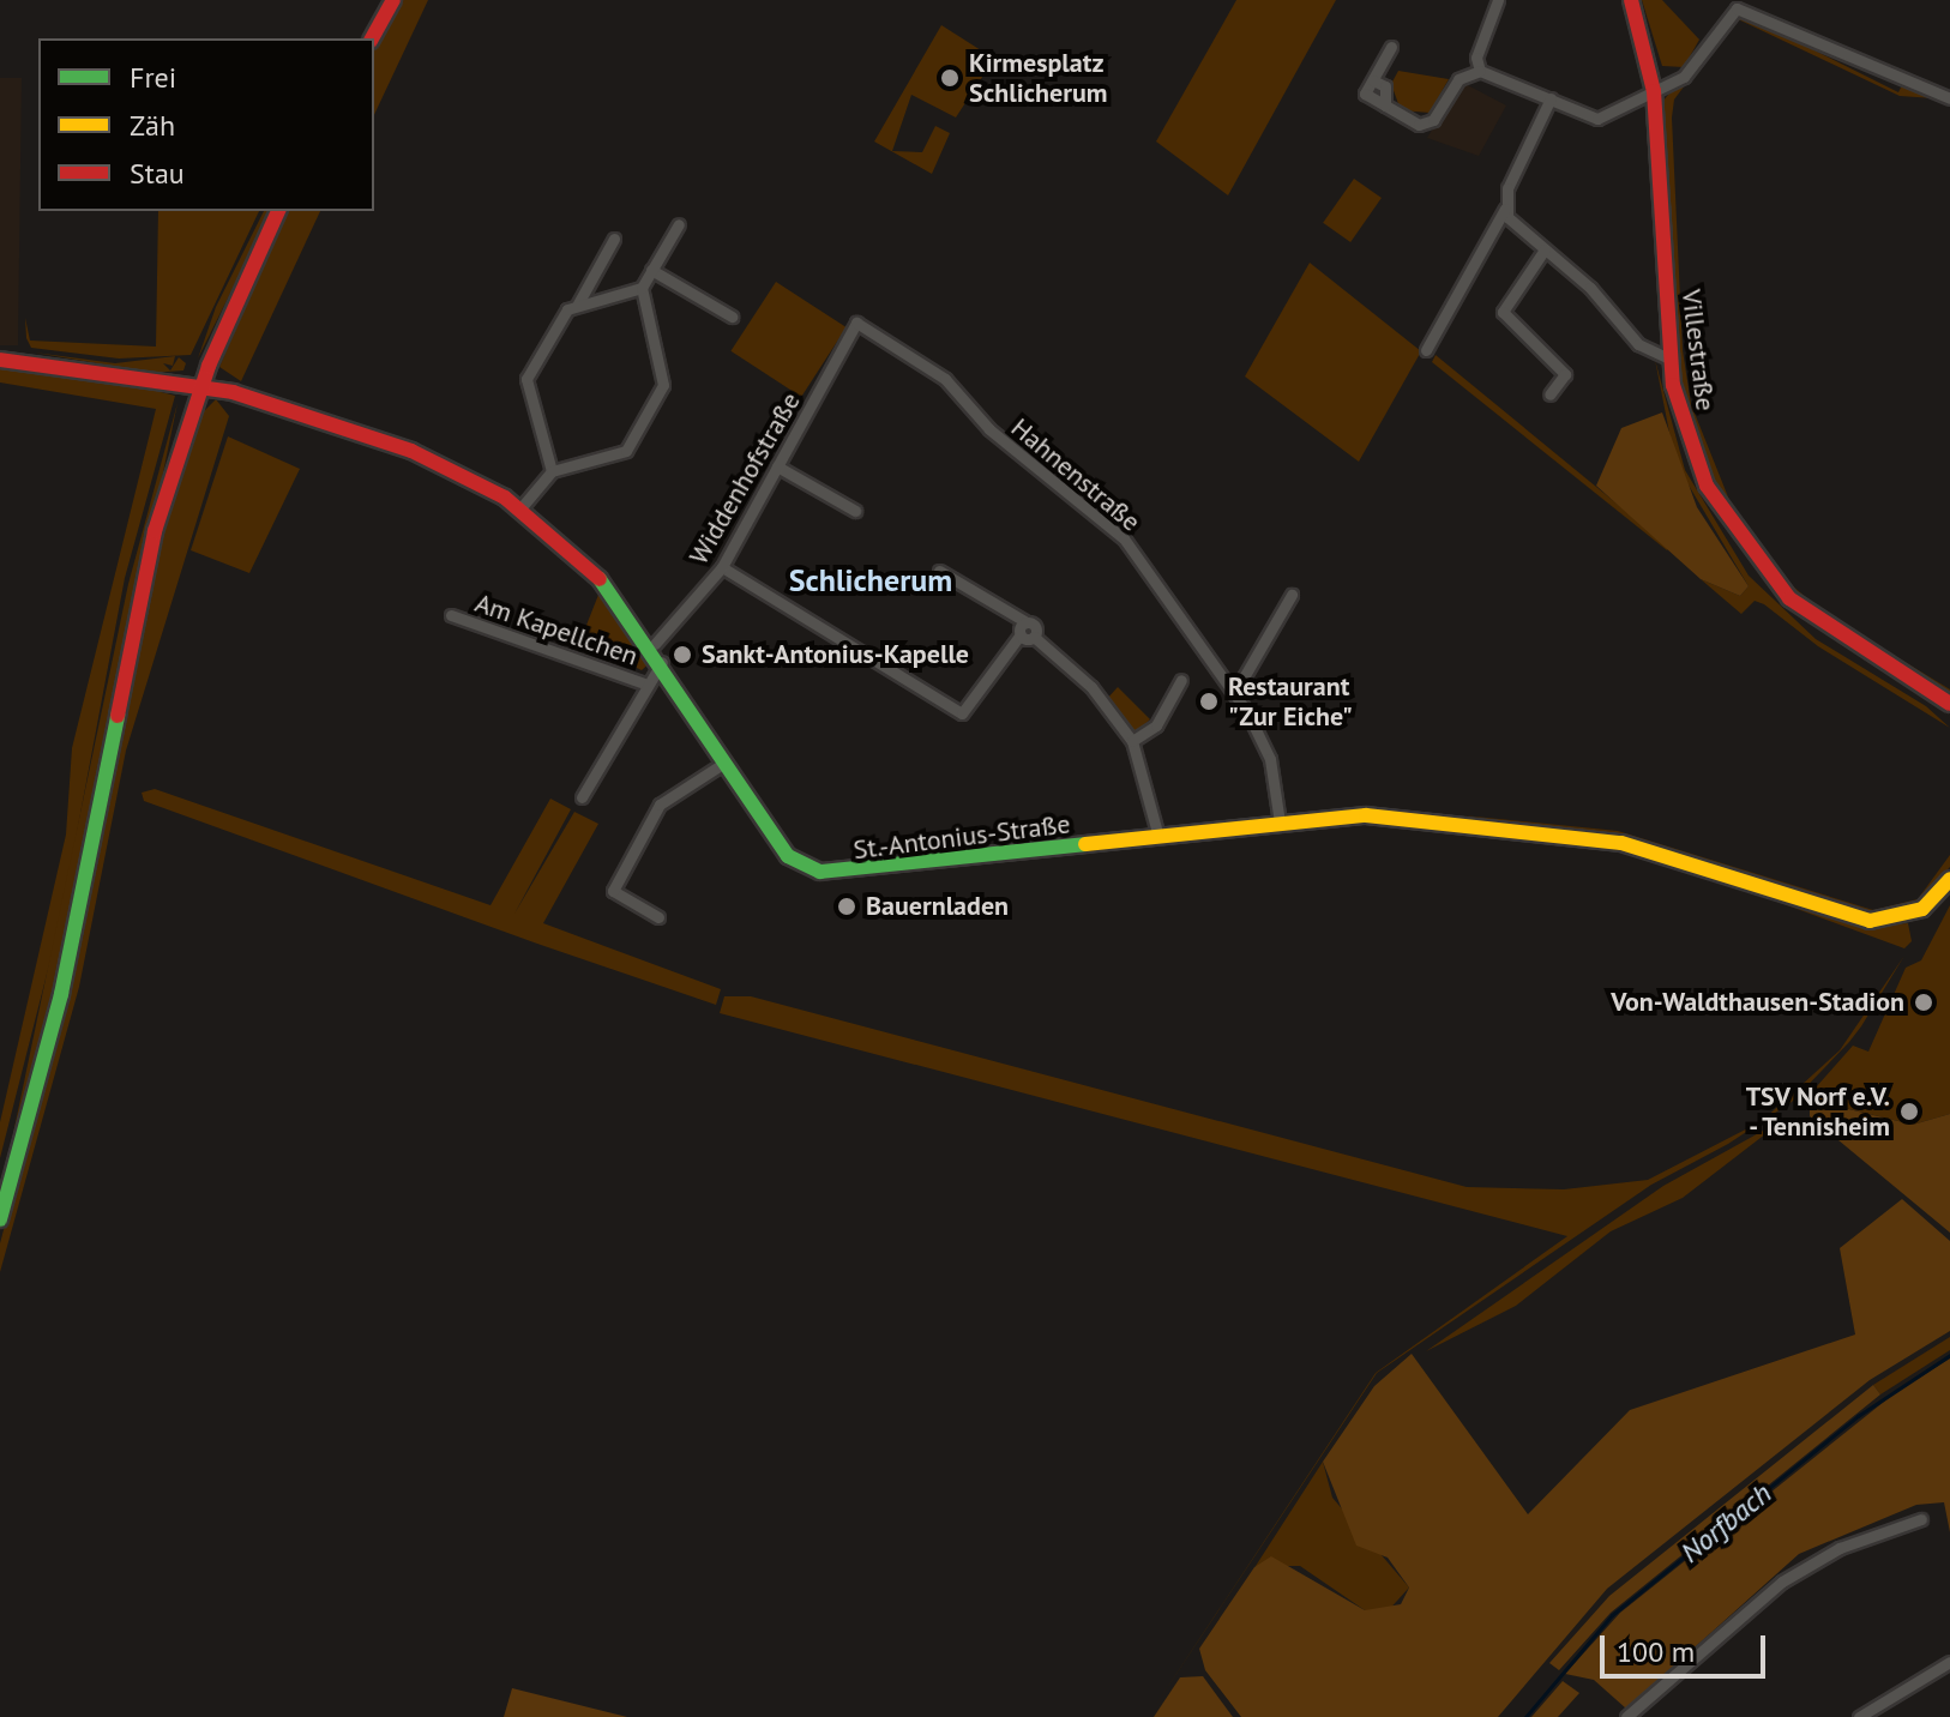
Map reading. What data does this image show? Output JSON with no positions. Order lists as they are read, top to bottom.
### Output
{
  "streets": {
    "street": [
      "Villestraße",
      "Hahnenstraße",
      "Widdenhofstraße",
      "Am Kapellchen",
      "St.-Antonius-Straße"
    ]
  },
  "crossings": [
    ["Hahnenstraße", "Widdenhofstraße"],
    ["Hahnenstraße", "St.-Antonius-Straße"],
    ["Widdenhofstraße", "St.-Antonius-Straße"],
    ["Am Kapellchen", "St.-Antonius-Straße"]
  ],
  "districts": ["Schlicherum"],
  "water": ["Norfbach"],
  "places": [
    "Kirmesplatz Schlicherum",
    "Sankt-Antonius-Kapelle",
    "Restaurant \"Zur Eiche\"",
    "Bauernladen",
    "Von-Waldthausen-Stadion",
    "TSV Norf e.V. - Tennisheim"
  ],
  "legend": ["Frei", "Zäh", "Stau"],
  "scale_bar": "100 m"
}
